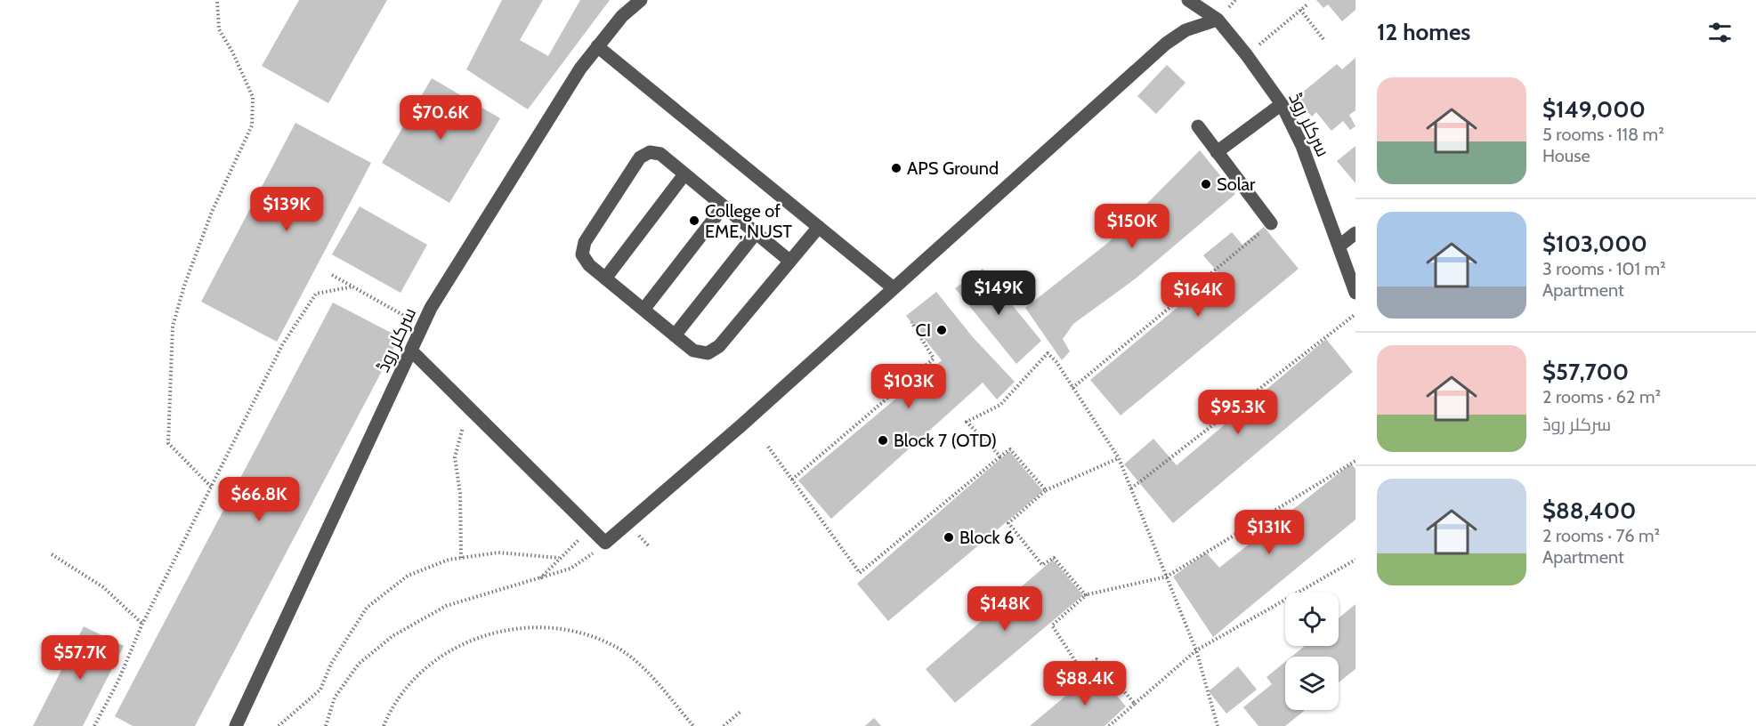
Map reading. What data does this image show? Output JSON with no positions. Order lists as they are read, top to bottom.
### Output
{
  "streets": {
    "street": ["سرکلر روڈ"]
  },
  "places": [
    "APS Ground",
    "Solar",
    "College of EME, NUST",
    "CI",
    "Block 7 (OTD)",
    "Block 6"
  ],
  "page": {
    "heading": "12 homes",
    "list": [
      {
        "name": "$149,000",
        "note": "5 rooms · 118 m² · House"
      },
      {
        "name": "$103,000",
        "note": "3 rooms · 101 m² · Apartment"
      },
      {
        "name": "$57,700",
        "note": "2 rooms · 62 m² · سرکلر روڈ"
      },
      {
        "name": "$88,400",
        "note": "2 rooms · 76 m² · Apartment"
      }
    ],
    "price": [
      "$70.6K",
      "$139K",
      "$150K",
      "$149K",
      "$164K",
      "$103K",
      "$95.3K",
      "$66.8K",
      "$131K",
      "$148K",
      "$57.7K",
      "$88.4K"
    ]
  }
}
